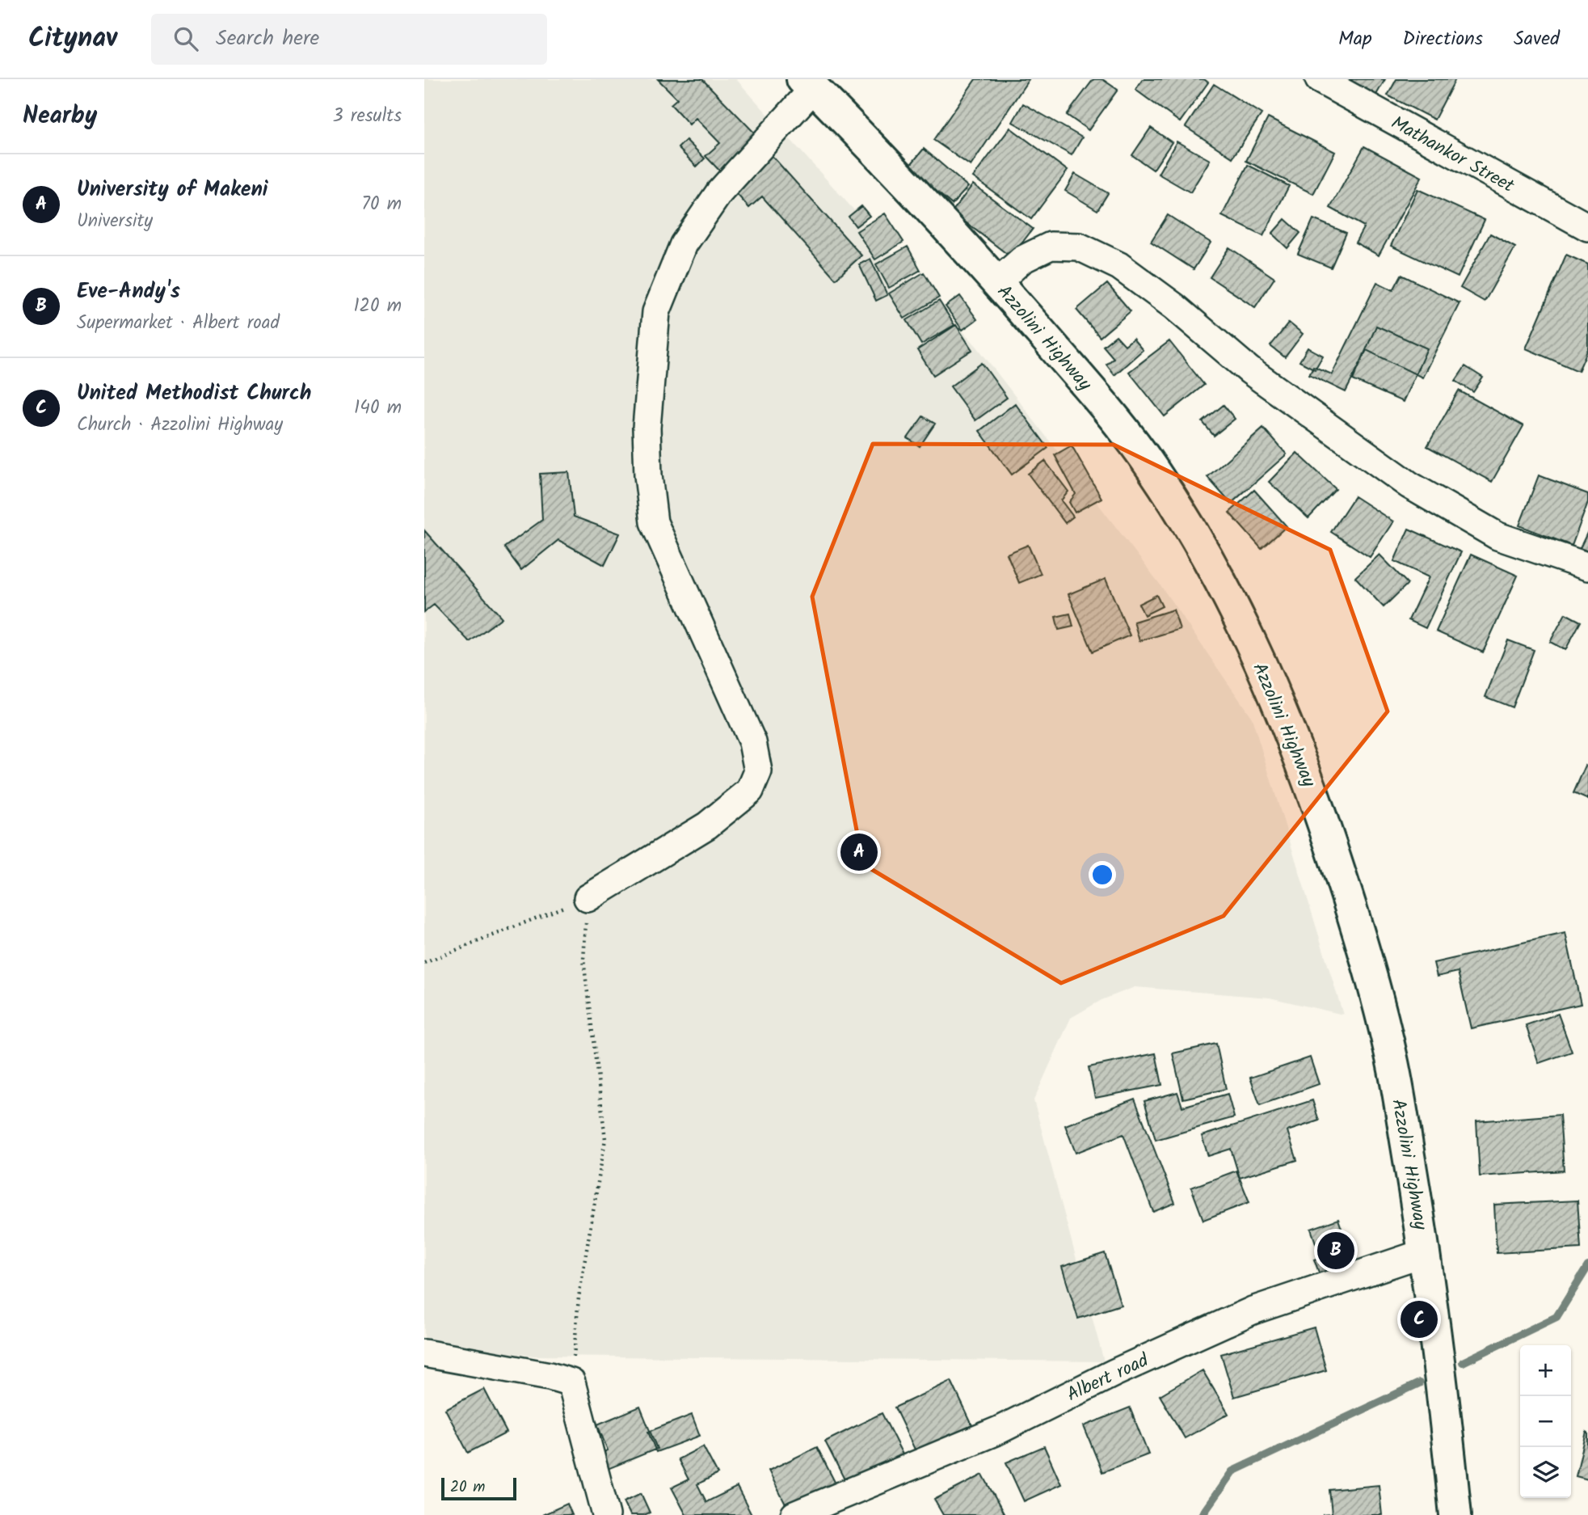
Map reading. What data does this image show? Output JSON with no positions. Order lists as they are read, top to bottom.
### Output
{
  "streets": {
    "main road": ["Azzolini Highway"],
    "street": ["Mathankor Street", "Albert road"]
  },
  "crossings": [
    ["Azzolini Highway", "Albert road"]
  ],
  "scale_bar": "20 m",
  "page": {
    "header": "Citynav",
    "search": "Search here",
    "nav": ["Map", "Directions", "Saved"],
    "heading": ["Nearby", "3 results"],
    "list": [
      {
        "mark": "A",
        "name": "University of Makeni",
        "note": "University",
        "value": "70 m"
      },
      {
        "mark": "B",
        "name": "Eve-Andy's",
        "note": "Supermarket · Albert road",
        "value": "120 m"
      },
      {
        "mark": "C",
        "name": "United Methodist Church",
        "note": "Church · Azzolini Highway",
        "value": "140 m"
      }
    ],
    "pins": ["A", "B", "C"],
    "map_buttons": ["+", "−"],
    "scale": "20 m"
  }
}
